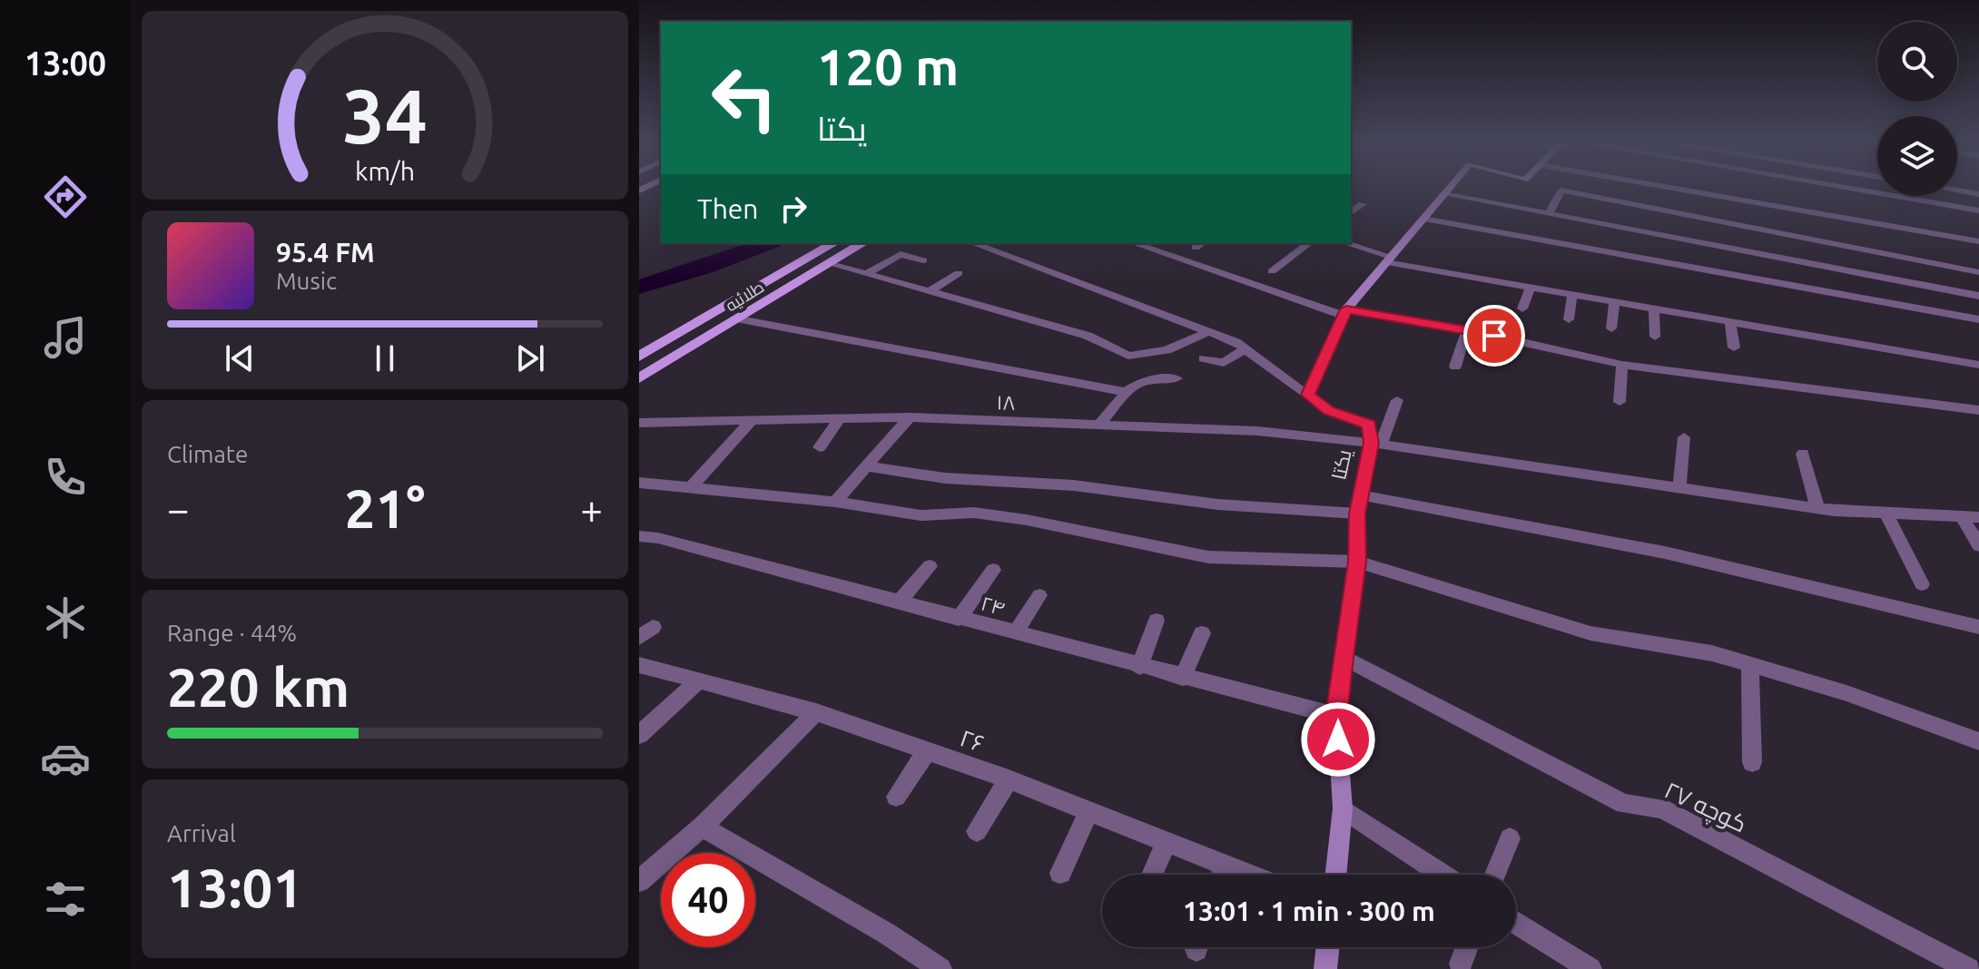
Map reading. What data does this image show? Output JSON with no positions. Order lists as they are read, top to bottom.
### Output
{
  "streets": {
    "main road": ["طلائیه"],
    "street": [
      "۱۸",
      "یکتا",
      "۲۴",
      "۲۶",
      "کوچه ۲۷"
    ]
  },
  "crossings": [
    ["۱۸", "یکتا"],
    ["یکتا", "۲۴"],
    ["یکتا", "کوچه ۲۷"]
  ],
  "page": {
    "tabs": "13:00",
    "turn": ["120 m", "یکتا"],
    "then": "Then",
    "song": ["95.4 FM", "Music"],
    "tile": [
      "Climate",
      ["Range · 44%", "220 km"],
      ["Arrival", "13:01"]
    ],
    "heat": ["−", "21°", "+"],
    "limit": "40",
    "trip": "13:01 · 1 min · 300 m",
    "gauge": ["34", "km/h"]
  }
}
